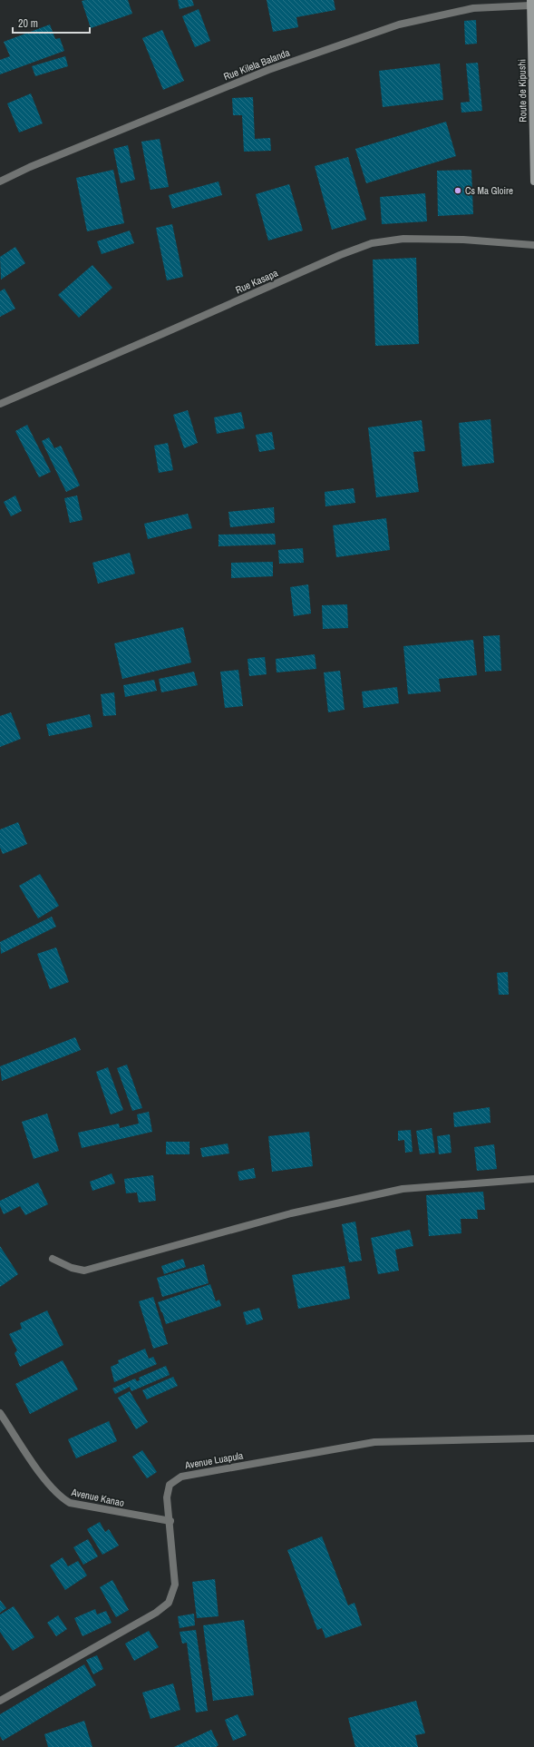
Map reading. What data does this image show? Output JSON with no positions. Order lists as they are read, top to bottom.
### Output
{
  "streets": {
    "main road": ["Route de Kipushi"],
    "street": [
      "Rue Kilela Balanda",
      "Rue Kasapa",
      "Avenue Luapula",
      "Avenue Kanao"
    ]
  },
  "crossings": [
    ["Rue Kilela Balanda", "Route de Kipushi"],
    ["Avenue Luapula", "Avenue Kanao"]
  ],
  "places": ["Cs Ma Gloire"],
  "scale_bar": "20 m"
}
